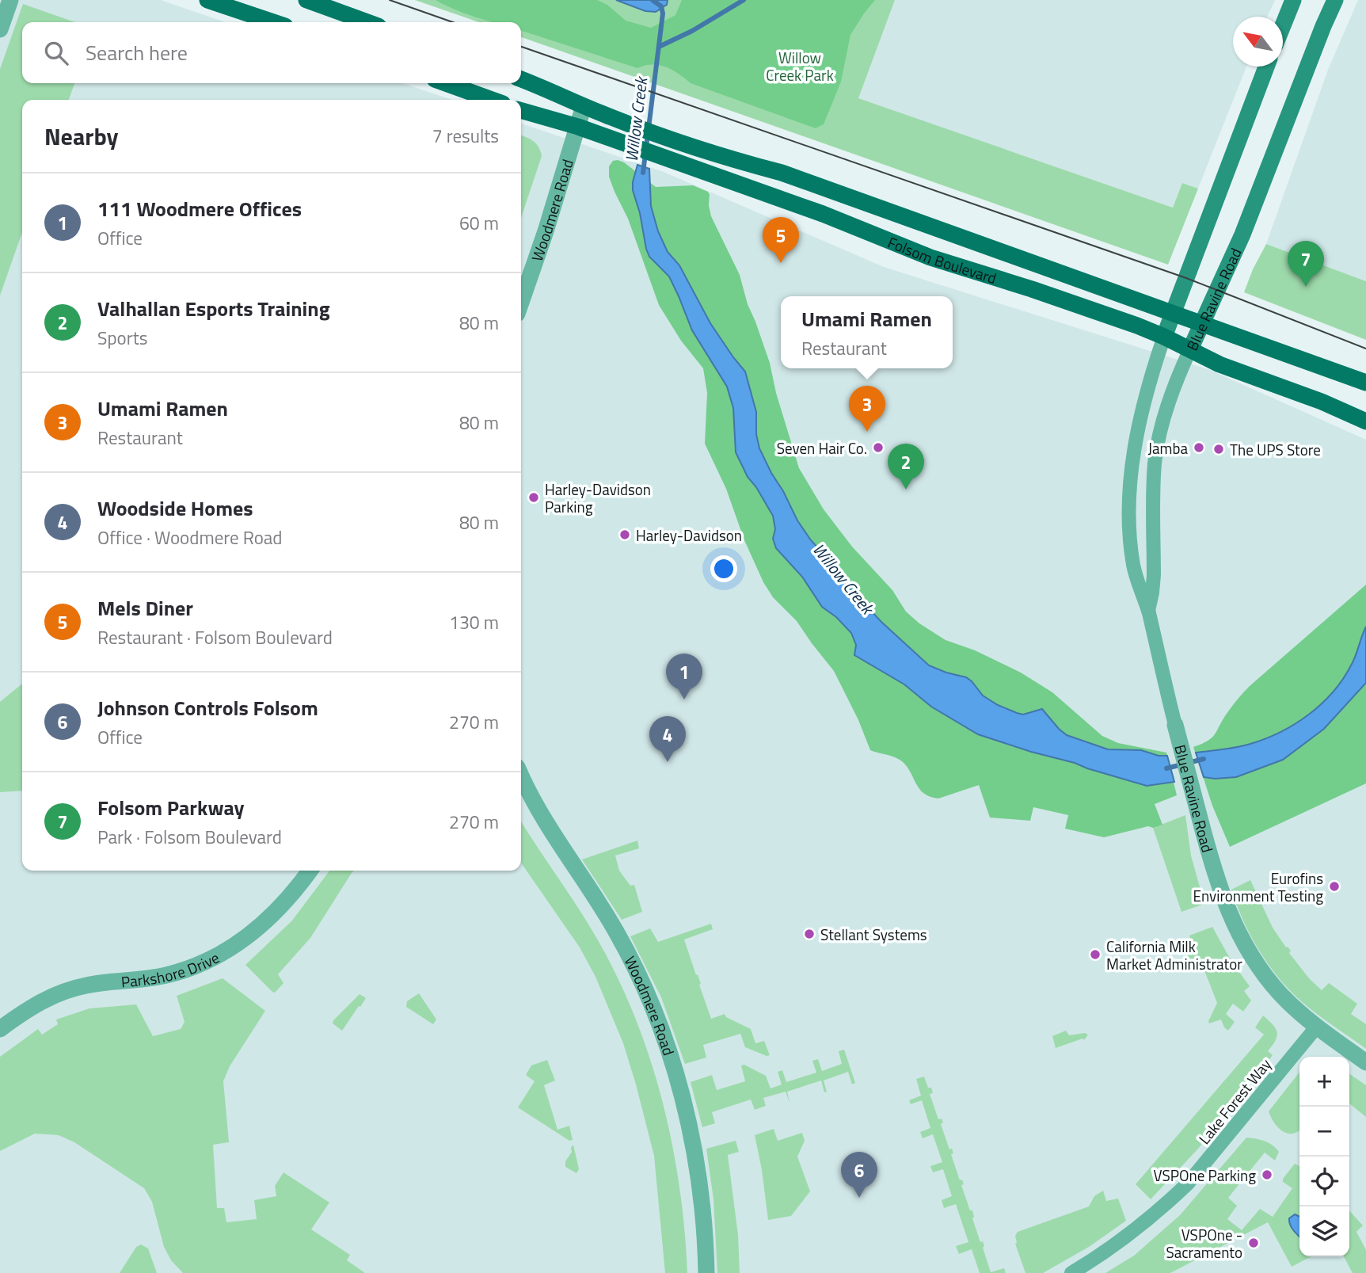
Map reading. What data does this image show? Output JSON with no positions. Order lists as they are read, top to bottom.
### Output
{
  "streets": {
    "main road": ["Folsom Boulevard", "Blue Ravine Road"],
    "street": ["Woodmere Road", "Parkshore Drive", "Lake Forest Way"]
  },
  "crossings": [
    ["Woodmere Road", "Folsom Boulevard"],
    ["Folsom Boulevard", "Blue Ravine Road"],
    ["Blue Ravine Road", "Lake Forest Way"]
  ],
  "water": ["Willow Creek"],
  "parks": ["Willow Creek Park"],
  "places": [
    "Seven Hair Co.",
    "Jamba",
    "The UPS Store",
    "Harley-Davidson Parking",
    "Harley-Davidson",
    "Eurofins Environment Testing",
    "Stellant Systems",
    "California Milk Market Administrator",
    "VSPOne Parking",
    "VSPOne - Sacramento"
  ],
  "north": "top left",
  "page": {
    "search": "Search here",
    "heading": ["Nearby", "7 results"],
    "list": [
      {
        "mark": "1",
        "name": "111 Woodmere Offices",
        "note": "Office",
        "value": "60 m"
      },
      {
        "mark": "2",
        "name": "Valhallan Esports Training",
        "note": "Sports",
        "value": "80 m"
      },
      {
        "mark": "3",
        "name": "Umami Ramen",
        "note": "Restaurant",
        "value": "80 m"
      },
      {
        "mark": "4",
        "name": "Woodside Homes",
        "note": "Office · Woodmere Road",
        "value": "80 m"
      },
      {
        "mark": "5",
        "name": "Mels Diner",
        "note": "Restaurant · Folsom Boulevard",
        "value": "130 m"
      },
      {
        "mark": "6",
        "name": "Johnson Controls Folsom",
        "note": "Office",
        "value": "270 m"
      },
      {
        "mark": "7",
        "name": "Folsom Parkway",
        "note": "Park · Folsom Boulevard",
        "value": "270 m"
      }
    ],
    "pins": [
      "5",
      "7",
      "3",
      "2",
      "1",
      "4",
      "6"
    ],
    "popup": ["Umami Ramen", "Restaurant"],
    "map_buttons": ["+", "−"]
  }
}
